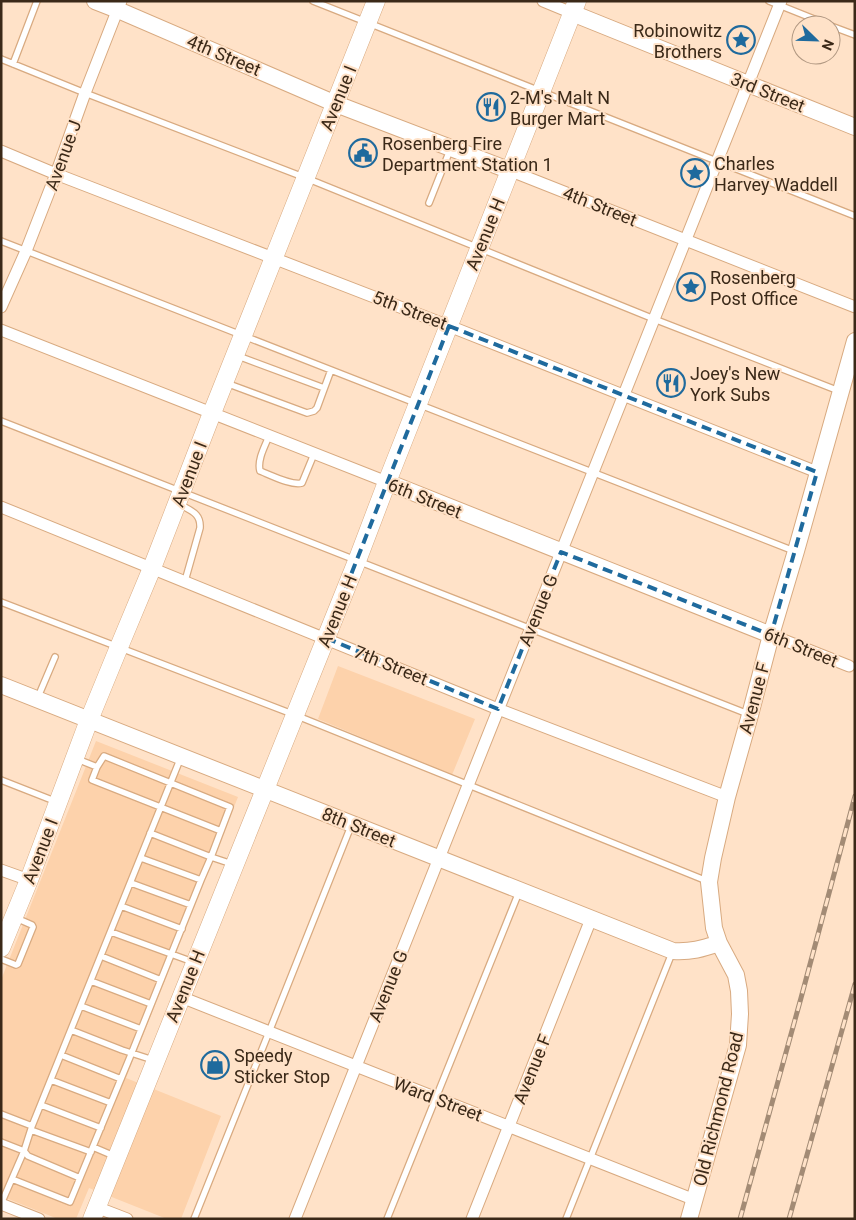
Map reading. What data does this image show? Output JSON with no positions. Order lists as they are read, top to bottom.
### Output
{
  "streets": {
    "main road": ["Avenue I", "Avenue H"],
    "street": [
      "4th Street",
      "3rd Street",
      "Avenue J",
      "5th Street",
      "6th Street",
      "Avenue G",
      "7th Street",
      "Avenue F",
      "8th Street",
      "Ward Street",
      "Old Richmond Road"
    ]
  },
  "crossings": [
    ["4th Street", "Avenue I"],
    ["4th Street", "Avenue J"],
    ["4th Street", "Avenue H"],
    ["4th Street", "Avenue G"],
    ["3rd Street", "Avenue H"],
    ["3rd Street", "Avenue G"],
    ["Avenue I", "5th Street"],
    ["Avenue I", "6th Street"],
    ["Avenue I", "7th Street"],
    ["Avenue I", "8th Street"],
    ["Avenue J", "5th Street"],
    ["Avenue H", "5th Street"],
    ["Avenue H", "6th Street"],
    ["Avenue H", "7th Street"],
    ["Avenue H", "8th Street"],
    ["Avenue H", "Ward Street"],
    ["5th Street", "Avenue G"],
    ["5th Street", "Avenue F"],
    ["6th Street", "Avenue G"],
    ["6th Street", "Avenue F"],
    ["Avenue G", "7th Street"],
    ["Avenue G", "8th Street"],
    ["Avenue G", "Ward Street"],
    ["7th Street", "Avenue F"],
    ["Avenue F", "8th Street"],
    ["Avenue F", "Ward Street"],
    ["Avenue F", "Old Richmond Road"],
    ["8th Street", "Old Richmond Road"],
    ["Ward Street", "Old Richmond Road"]
  ],
  "places": {
    "place": ["Robinowitz Brothers", "Charles Harvey Waddell", "Rosenberg Post Office"],
    "restaurant": ["2-M's Malt N Burger Mart", "Joey's New York Subs"],
    "public building": ["Rosenberg Fire Department Station 1"],
    "shop": ["Speedy Sticker Stop"]
  },
  "north": "bottom right"
}
